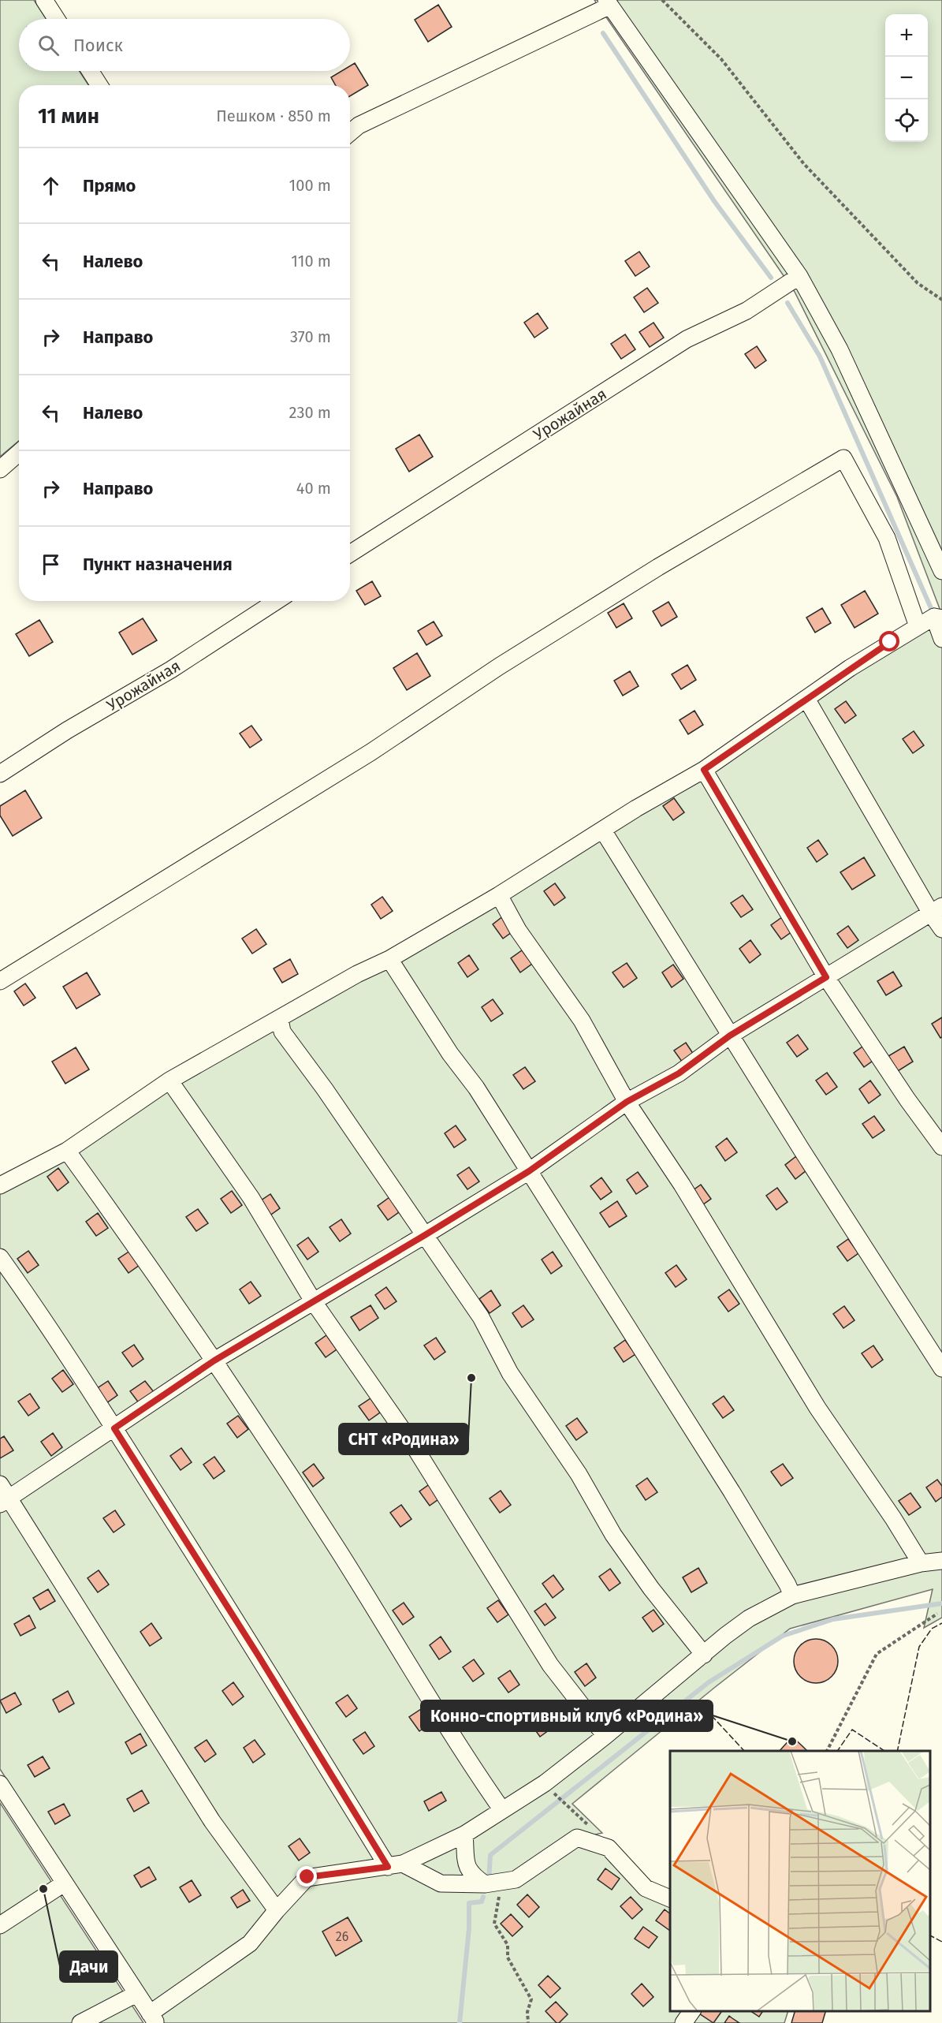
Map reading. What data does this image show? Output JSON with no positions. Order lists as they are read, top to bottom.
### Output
{
  "streets": {
    "street": ["Урожайная"]
  },
  "places": ["СНТ «Родина»", "Конно-спортивный клуб «Родина»", "Дачи"],
  "house_numbers": ["26"],
  "page": {
    "map_buttons": ["+", "−"],
    "search": "Поиск",
    "heading": ["11 мин", "Пешком · 850 m"],
    "list": [
      ["Прямо", "100 m"],
      ["Налево", "110 m"],
      ["Направо", "370 m"],
      ["Налево", "230 m"],
      ["Направо", "40 m"],
      "Пункт назначения"
    ]
  }
}
